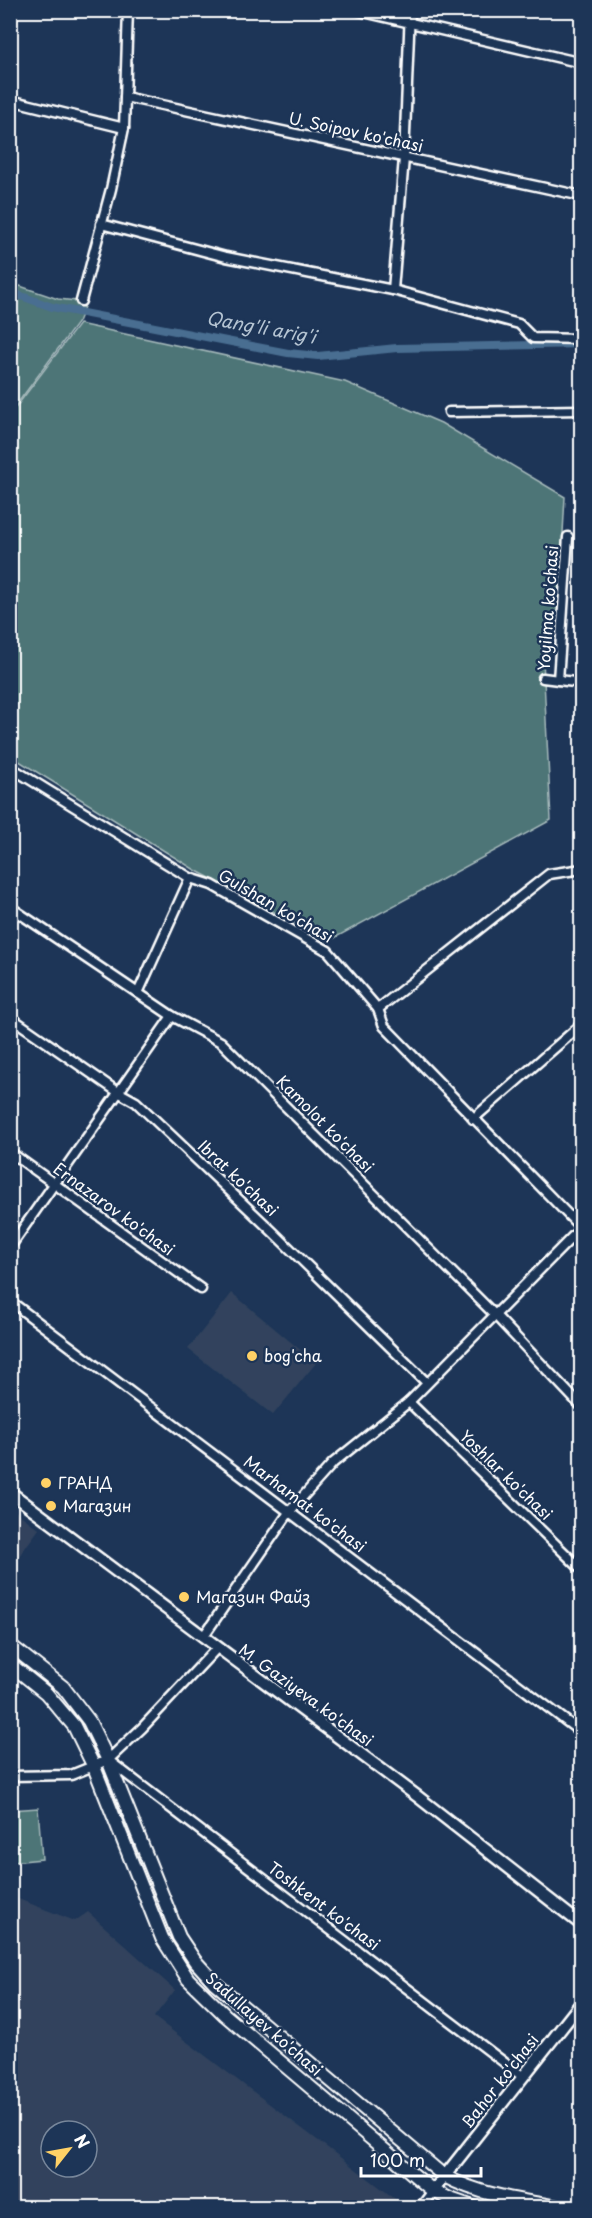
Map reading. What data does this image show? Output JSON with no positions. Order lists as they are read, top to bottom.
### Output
{
  "streets": {
    "main road": ["Sadullayev ko'chasi"],
    "street": [
      "U. Soipov ko'chasi",
      "Yoyilma ko'chasi",
      "Gulshan ko'chasi",
      "Kamolot ko'chasi",
      "Ibrat ko'chasi",
      "Ernazarov ko'chasi",
      "Yoshlar ko'chasi",
      "Marhamat ko'chasi",
      "M. Gaziyeva ko'chasi",
      "Toshkent ko'chasi",
      "Bahor ko'chasi"
    ]
  },
  "crossings": [
    ["Toshkent ko'chasi", "Bahor ko'chasi"],
    ["Sadullayev ko'chasi", "Bahor ko'chasi"]
  ],
  "water": ["Qang'li arig'i"],
  "places": [
    "bog'cha",
    "ГРАНД",
    "Магазин",
    "Магазин Файз"
  ],
  "scale_bar": "100 m",
  "north": "top right"
}
